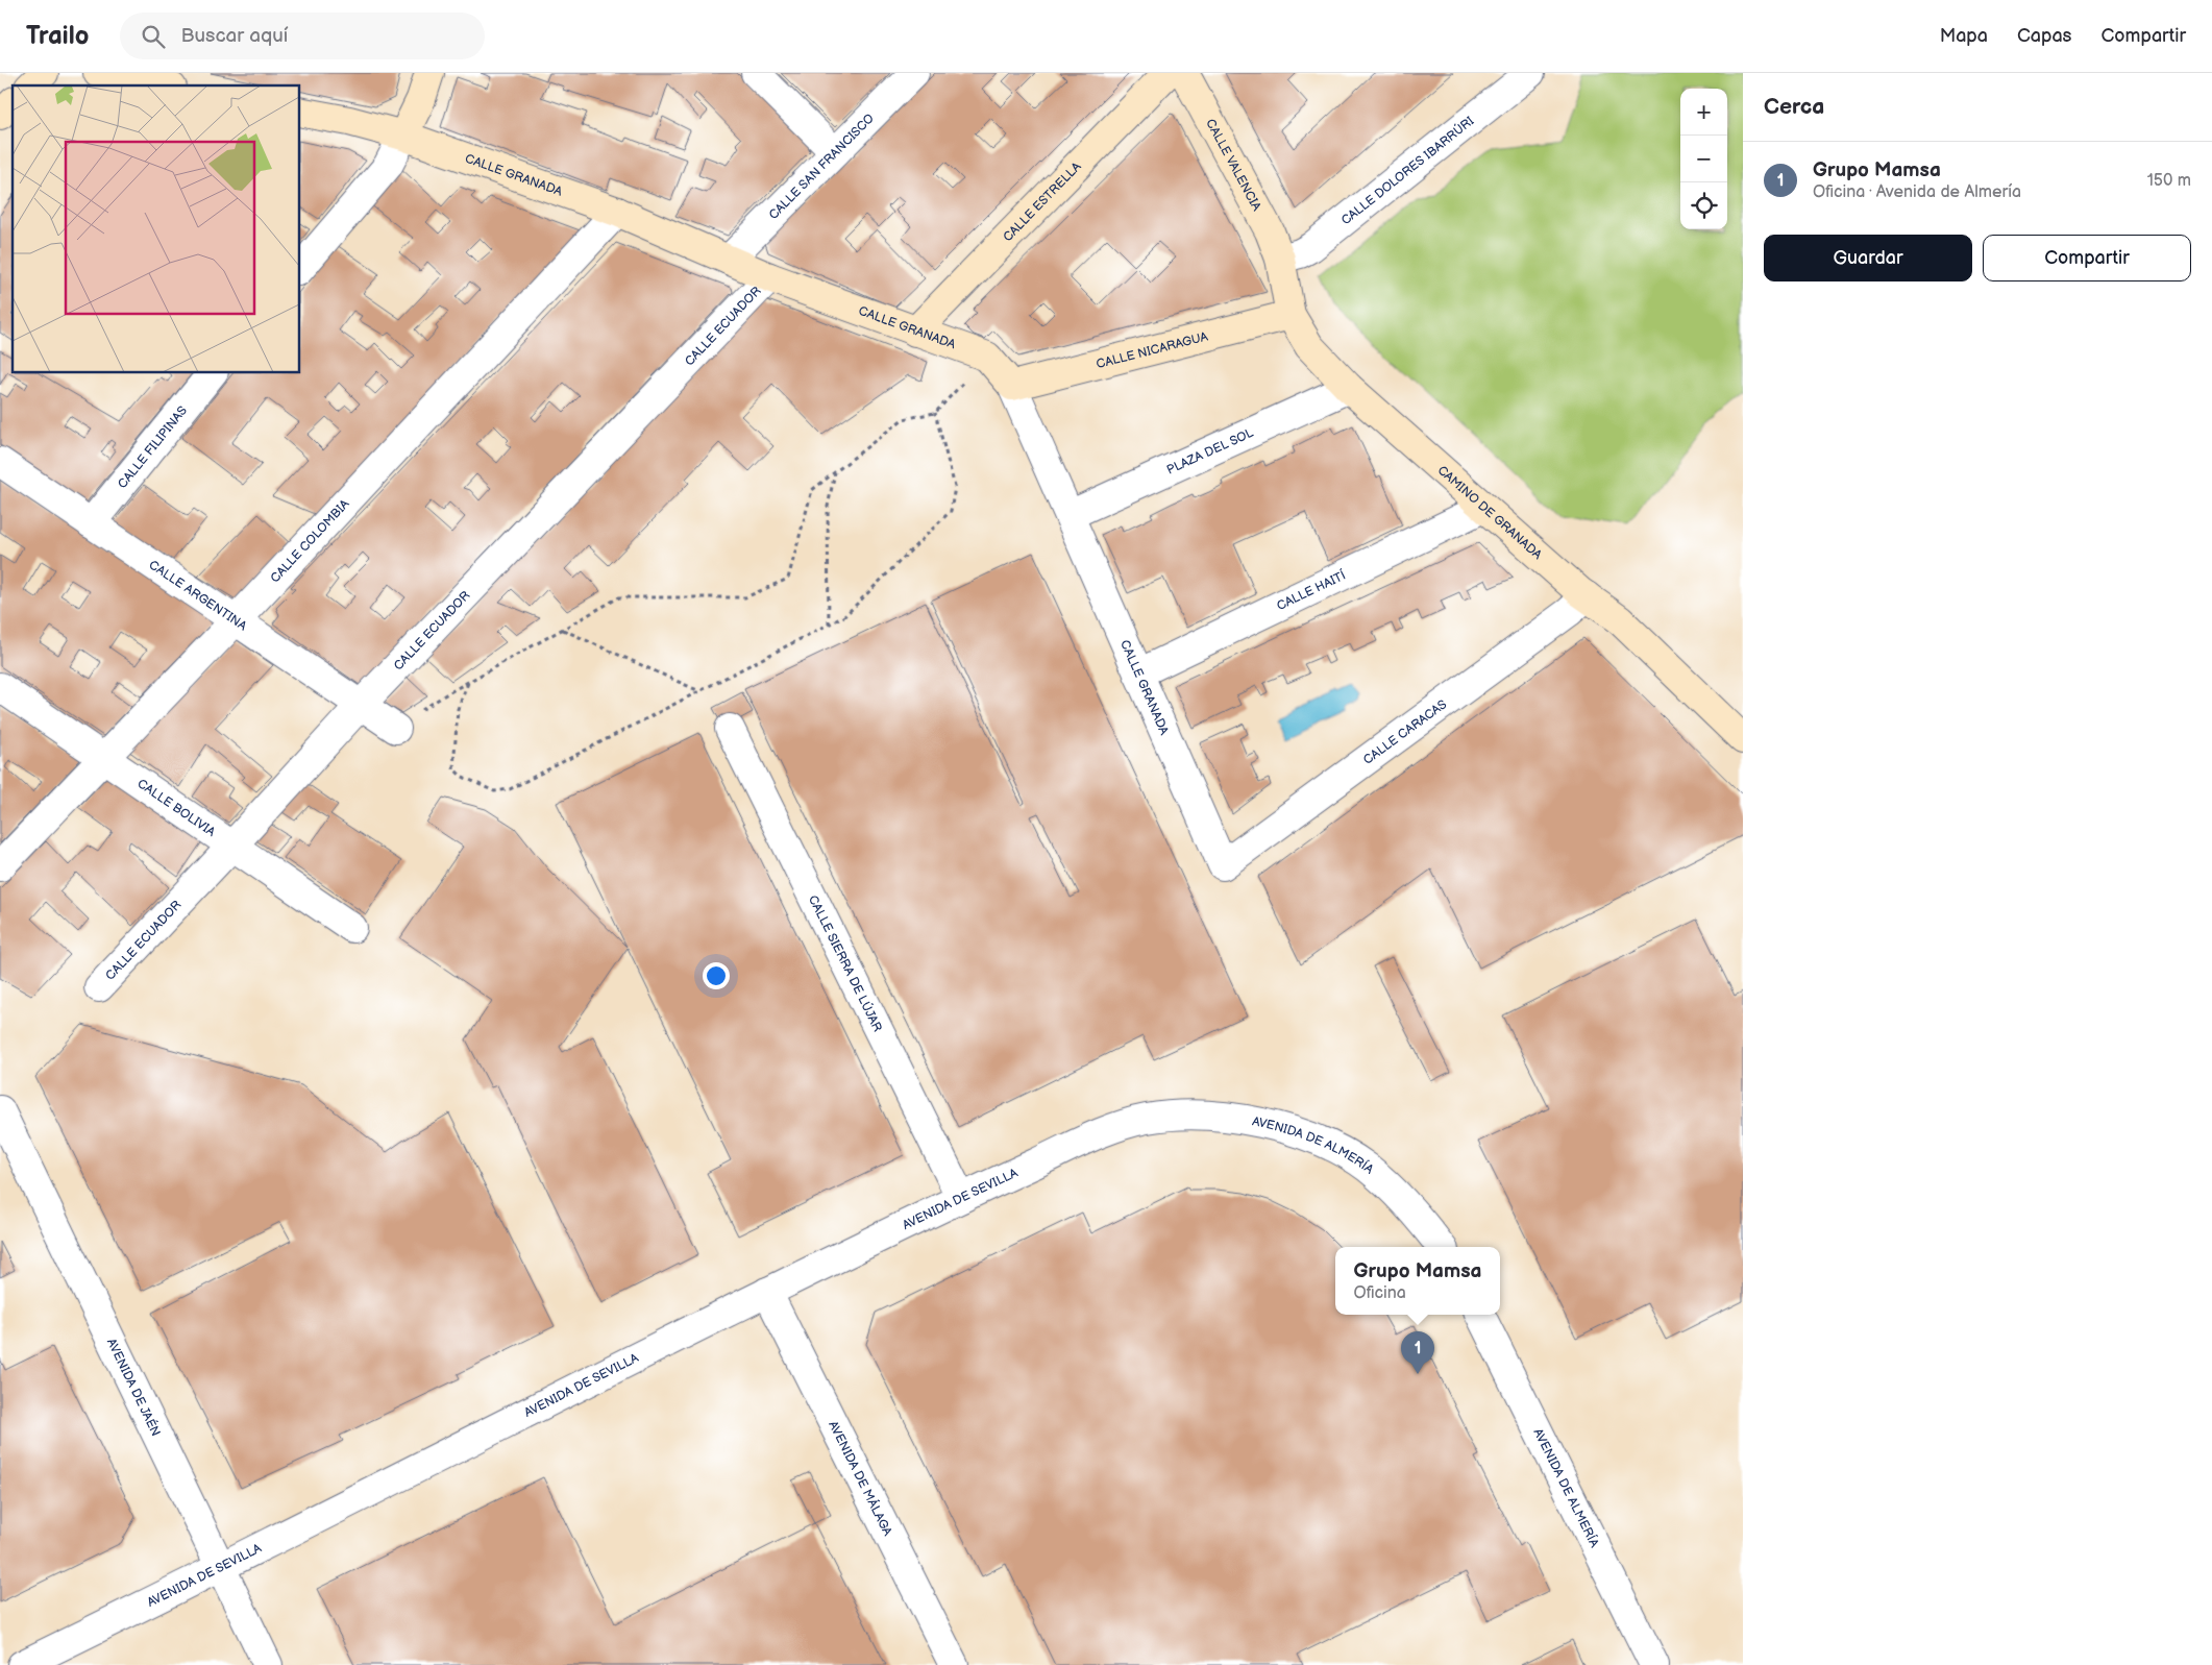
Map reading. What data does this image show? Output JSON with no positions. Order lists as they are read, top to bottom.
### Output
{
  "streets": {
    "street": [
      "CALLE VALENCIA",
      "CALLE SAN FRANCISCO",
      "CALLE DOLORES IBARRÚRI",
      "CALLE GRANADA",
      "CALLE ESTRELLA",
      "CALLE ECUADOR",
      "CALLE NICARAGUA",
      "CALLE FILIPINAS",
      "PLAZA DEL SOL",
      "CAMINO DE GRANADA",
      "CALLE COLOMBIA",
      "CALLE HAITÍ",
      "CALLE ARGENTINA",
      "CALLE CARACAS",
      "CALLE BOLIVIA",
      "CALLE SIERRA DE LÚJAR",
      "AVENIDA DE ALMERÍA",
      "AVENIDA DE SEVILLA",
      "AVENIDA DE JAÉN",
      "AVENIDA DE MÁLAGA"
    ]
  },
  "crossings": [
    ["CALLE VALENCIA", "CALLE DOLORES IBARRÚRI"],
    ["CALLE VALENCIA", "CAMINO DE GRANADA"],
    ["CALLE SAN FRANCISCO", "CALLE GRANADA"],
    ["CALLE DOLORES IBARRÚRI", "CAMINO DE GRANADA"],
    ["CALLE GRANADA", "CALLE ESTRELLA"],
    ["CALLE GRANADA", "CALLE ECUADOR"],
    ["CALLE GRANADA", "CALLE NICARAGUA"],
    ["CALLE GRANADA", "PLAZA DEL SOL"],
    ["CALLE GRANADA", "CALLE COLOMBIA"],
    ["CALLE GRANADA", "CALLE HAITÍ"],
    ["CALLE GRANADA", "CALLE CARACAS"],
    ["CALLE ECUADOR", "CALLE ARGENTINA"],
    ["CALLE ECUADOR", "CALLE BOLIVIA"],
    ["CALLE NICARAGUA", "CAMINO DE GRANADA"],
    ["CALLE FILIPINAS", "CALLE ARGENTINA"],
    ["PLAZA DEL SOL", "CAMINO DE GRANADA"],
    ["CAMINO DE GRANADA", "CALLE HAITÍ"],
    ["CAMINO DE GRANADA", "CALLE CARACAS"],
    ["CALLE COLOMBIA", "CALLE ARGENTINA"],
    ["CALLE COLOMBIA", "CALLE BOLIVIA"],
    ["CALLE SIERRA DE LÚJAR", "AVENIDA DE SEVILLA"],
    ["AVENIDA DE ALMERÍA", "AVENIDA DE SEVILLA"],
    ["AVENIDA DE SEVILLA", "AVENIDA DE JAÉN"],
    ["AVENIDA DE SEVILLA", "AVENIDA DE MÁLAGA"]
  ],
  "page": {
    "header": "Trailo",
    "search": "Buscar aquí",
    "nav": ["Mapa", "Capas", "Compartir"],
    "heading": "Cerca",
    "map_buttons": ["+", "−"],
    "list": [
      {
        "mark": "1",
        "name": "Grupo Mamsa",
        "note": "Oficina · Avenida de Almería",
        "value": "150 m"
      }
    ],
    "buttons": ["Guardar", "Compartir"],
    "popup": ["Grupo Mamsa", "Oficina"],
    "pins": "1"
  }
}
